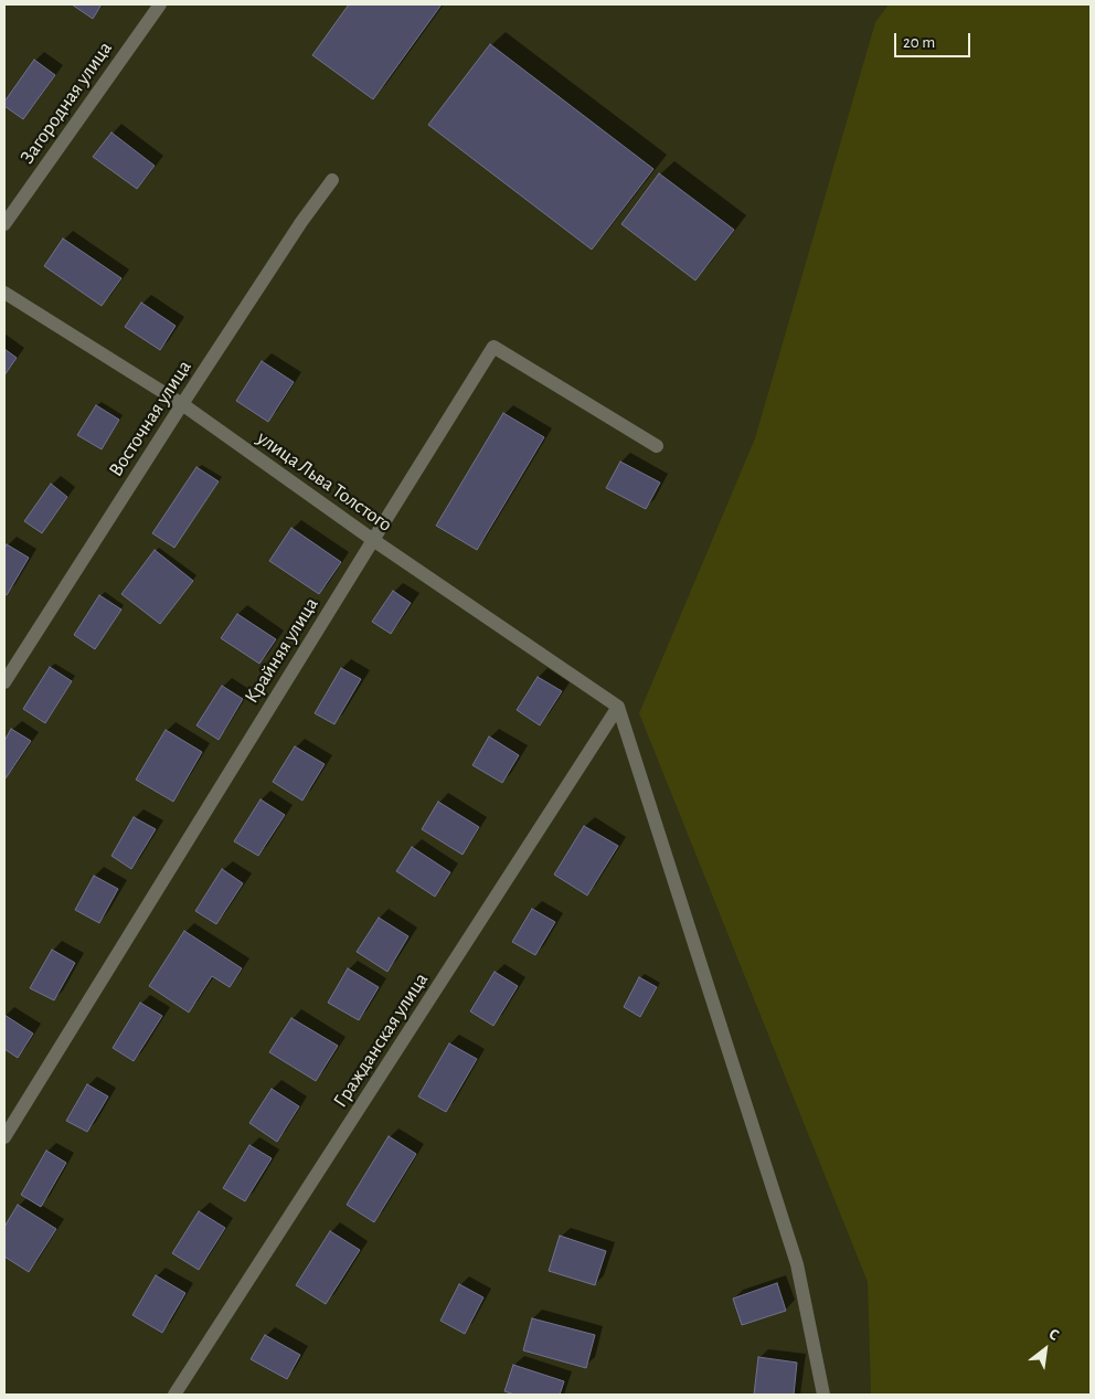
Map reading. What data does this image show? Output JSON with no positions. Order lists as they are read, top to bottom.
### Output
{
  "streets": {
    "street": [
      "Загородная улица",
      "Восточная улица",
      "улица Льва Толстого",
      "Крайняя улица",
      "Гражданская улица"
    ]
  },
  "crossings": [
    ["Восточная улица", "улица Льва Толстого"],
    ["улица Льва Толстого", "Крайняя улица"],
    ["улица Льва Толстого", "Гражданская улица"]
  ],
  "scale_bar": "20 m",
  "north": "top right"
}
